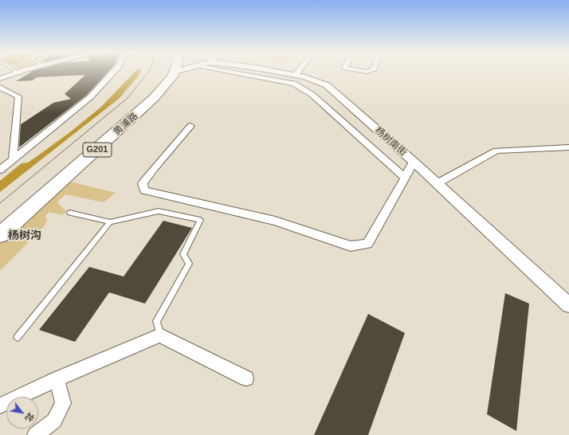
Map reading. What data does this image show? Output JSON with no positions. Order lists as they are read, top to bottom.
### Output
{
  "streets": {
    "highway": ["黄浦路", "G201"],
    "street": ["杨树南街"]
  },
  "districts": ["杨树沟"],
  "north": "bottom right"
}
